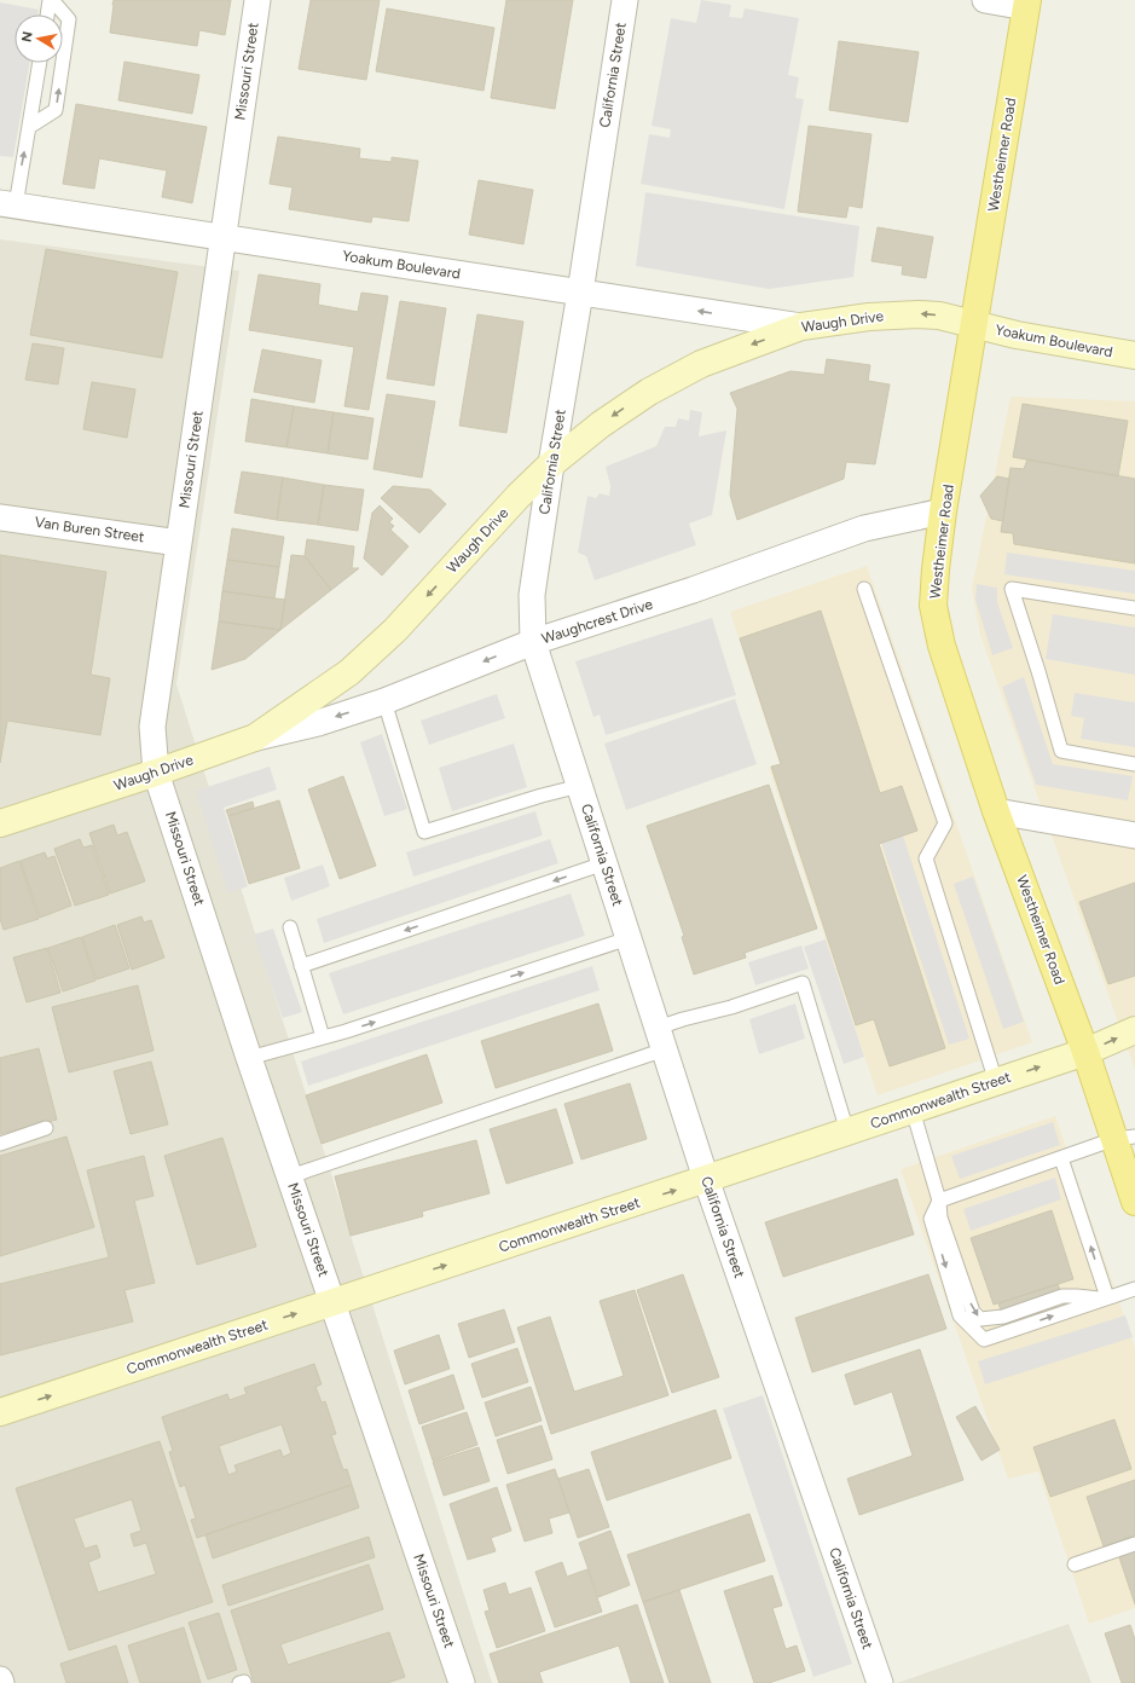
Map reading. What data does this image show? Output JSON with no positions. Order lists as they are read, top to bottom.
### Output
{
  "streets": {
    "main road": [
      "Westheimer Road",
      "Yoakum Boulevard",
      "Waugh Drive",
      "Commonwealth Street"
    ],
    "street": [
      "Missouri Street",
      "California Street",
      "Van Buren Street",
      "Waughcrest Drive"
    ]
  },
  "crossings": [
    ["Missouri Street", "Yoakum Boulevard"],
    ["Missouri Street", "Waugh Drive"],
    ["Missouri Street", "Van Buren Street"],
    ["Missouri Street", "Commonwealth Street"],
    ["California Street", "Yoakum Boulevard"],
    ["California Street", "Waugh Drive"],
    ["California Street", "Waughcrest Drive"],
    ["California Street", "Commonwealth Street"],
    ["Westheimer Road", "Yoakum Boulevard"],
    ["Westheimer Road", "Waugh Drive"],
    ["Westheimer Road", "Waughcrest Drive"],
    ["Westheimer Road", "Commonwealth Street"],
    ["Yoakum Boulevard", "Waugh Drive"],
    ["Waugh Drive", "Waughcrest Drive"]
  ],
  "one_way": ["Waugh Drive", "Waughcrest Drive", "Commonwealth Street"],
  "north": "left"
}
